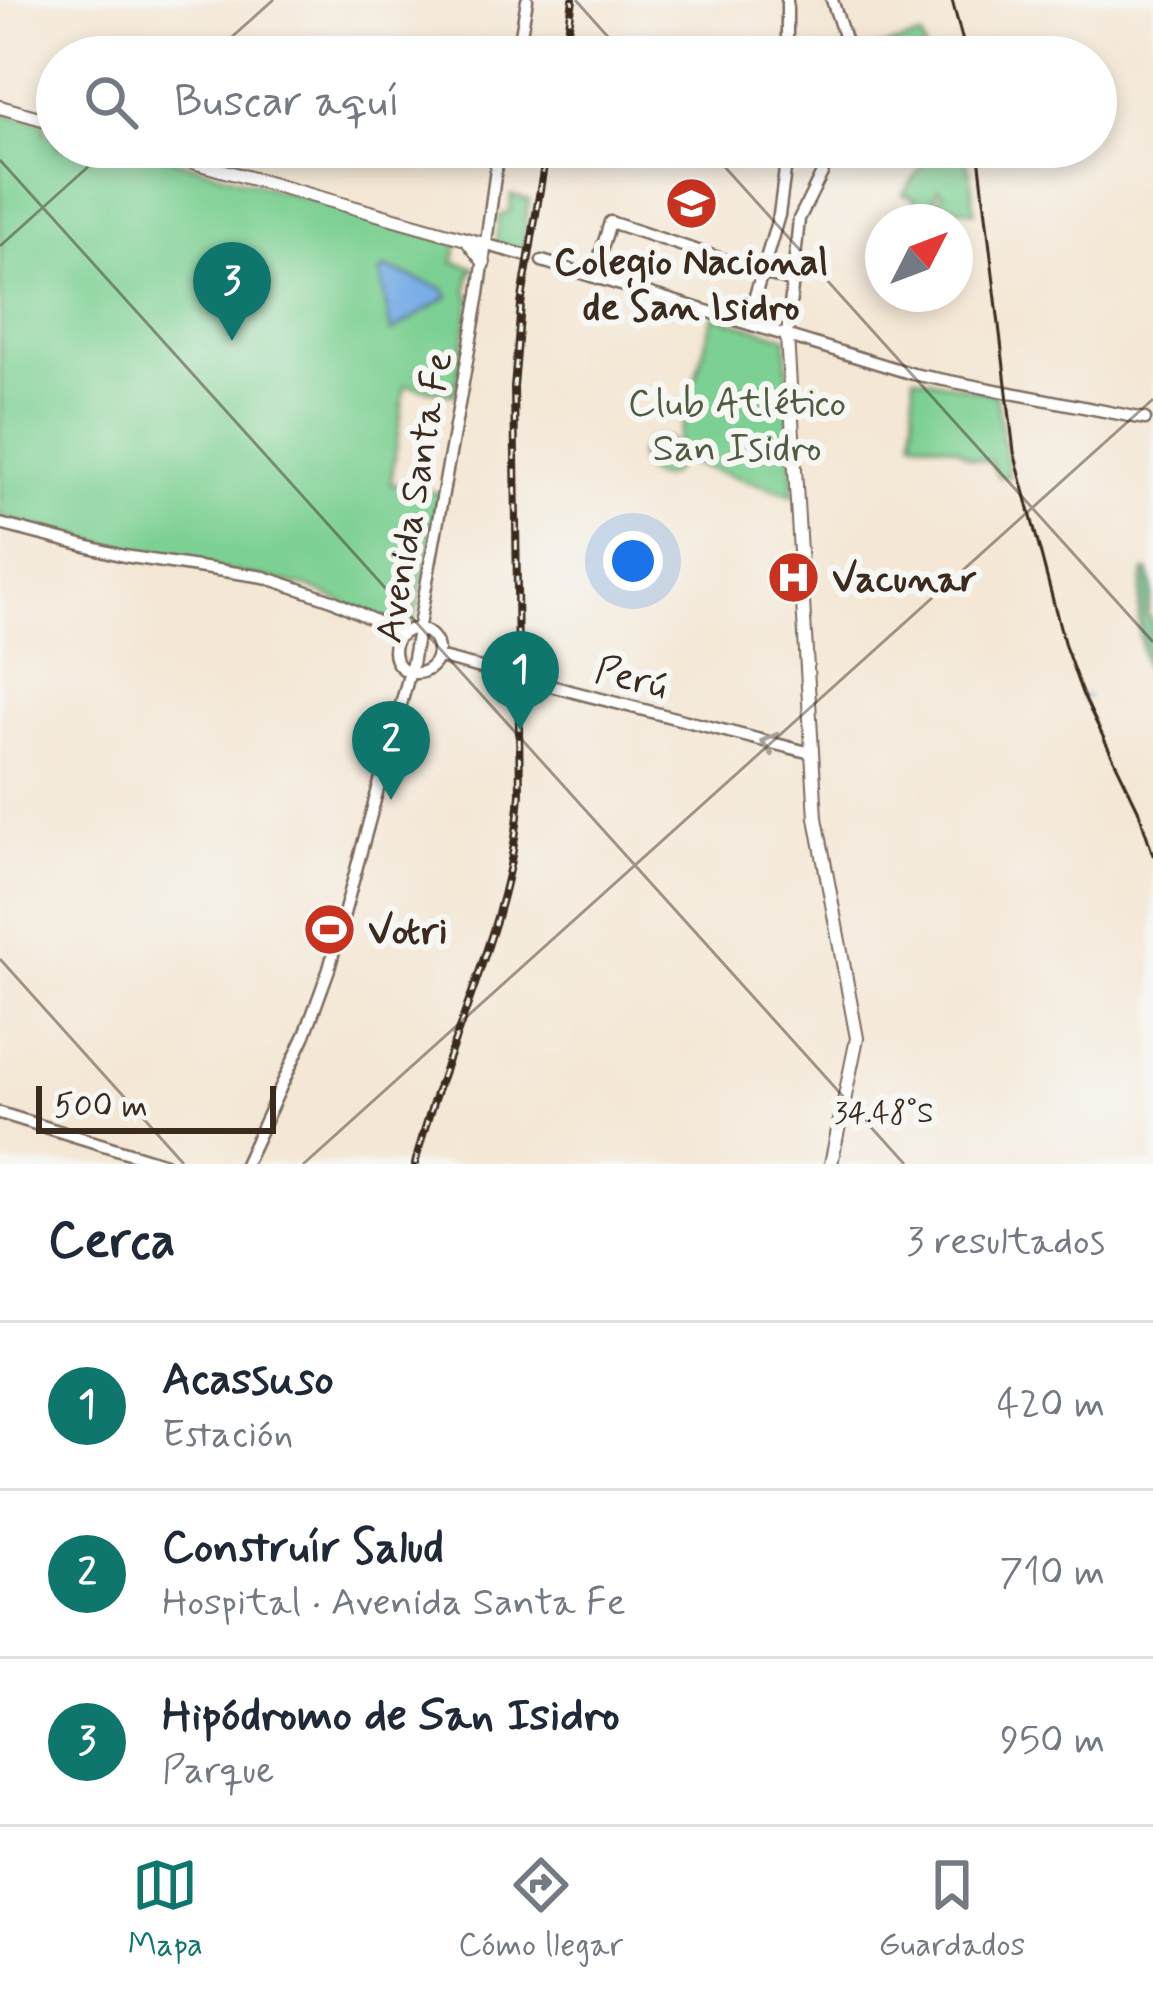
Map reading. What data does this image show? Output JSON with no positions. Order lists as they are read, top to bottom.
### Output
{
  "streets": {
    "main road": ["Avenida Santa Fe", "Perú"]
  },
  "one_way": ["Perú"],
  "parks": ["Club Atlético San Isidro"],
  "places": {
    "school or university": ["Colegio Nacional de San Isidro"],
    "hospital": ["Vacunar"],
    "sports": ["Votri"]
  },
  "scale_bar": "500 m",
  "north": "top right",
  "page": {
    "search": "Buscar aquí",
    "pins": ["3", "1", "2"],
    "scale": "500 m",
    "heading": ["Cerca", "3 resultados"],
    "list": [
      {
        "mark": "1",
        "name": "Acassuso",
        "note": "Estación",
        "value": "420 m"
      },
      {
        "mark": "2",
        "name": "Construír Salud",
        "note": "Hospital · Avenida Santa Fe",
        "value": "710 m"
      },
      {
        "mark": "3",
        "name": "Hipódromo de San Isidro",
        "note": "Parque",
        "value": "950 m"
      }
    ],
    "nav": ["Mapa", "Cómo llegar", "Guardados"]
  },
  "coordinates": ["34.48°S"]
}
